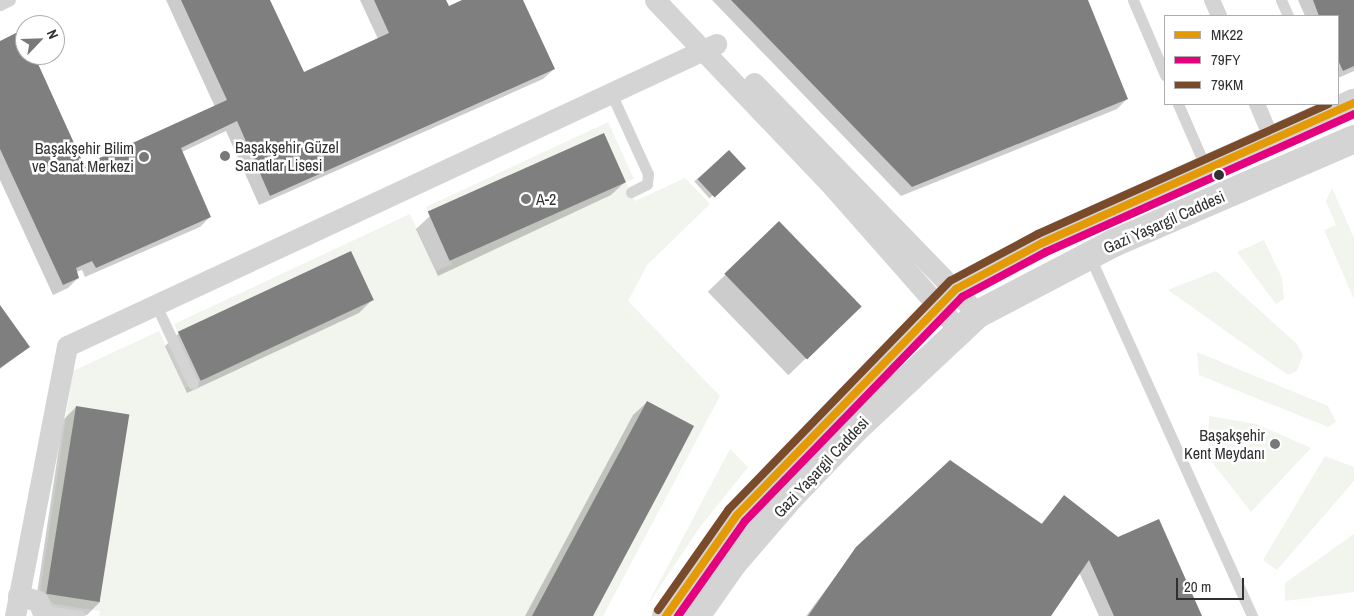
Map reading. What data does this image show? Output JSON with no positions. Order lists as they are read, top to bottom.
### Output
{
  "streets": {
    "street": ["Gazi Yaşargil Caddesi"]
  },
  "places": [
    "Başakşehir Güzel Sanatlar Lisesi",
    "Başakşehir Bilim ve Sanat Merkezi",
    "A-2",
    "Başakşehir Kent Meydanı"
  ],
  "lines": ["transit line MK22", "transit line 79KM", "transit line 79FY"],
  "legend": ["MK22", "79FY", "79KM"],
  "scale_bar": "20 m",
  "north": "top right"
}
